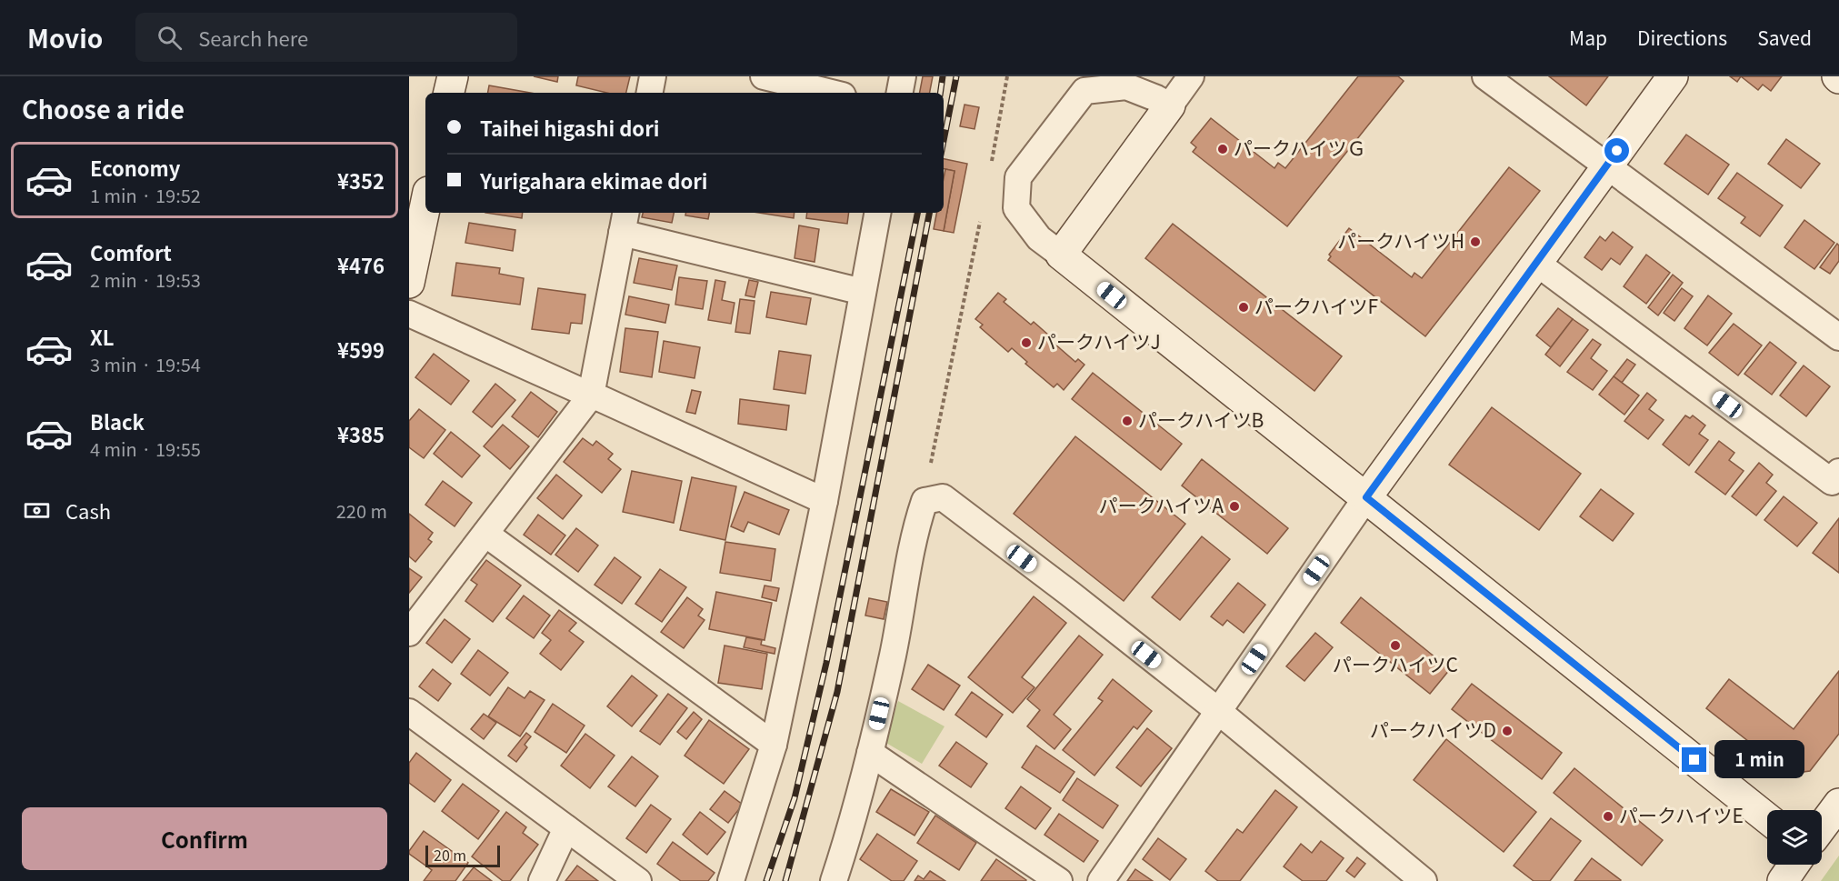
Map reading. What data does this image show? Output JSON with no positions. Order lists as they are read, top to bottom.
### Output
{
  "places": [
    "パークハイツＧ",
    "パークハイツH",
    "パークハイツF",
    "パークハイツJ",
    "パークハイツB",
    "パークハイツA",
    "パークハイツC",
    "パークハイツD",
    "パークハイツE"
  ],
  "scale_bar": "20 m",
  "page": {
    "header": "Movio",
    "search": "Search here",
    "nav": ["Map", "Directions", "Saved"],
    "heading": "Choose a ride",
    "banner": ["Taihei higashi dori", "Yurigahara ekimae dori"],
    "list": [
      {
        "name": "Economy",
        "note": "1 min · 19:52",
        "value": "¥352"
      },
      {
        "name": "Comfort",
        "note": "2 min · 19:53",
        "value": "¥476"
      },
      {
        "name": "XL",
        "note": "3 min · 19:54",
        "value": "¥599"
      },
      {
        "name": "Black",
        "note": "4 min · 19:55",
        "value": "¥385"
      }
    ],
    "pay": ["Cash", "220 m"],
    "bubble": "1 min",
    "buttons": "Confirm",
    "scale": "20 m"
  }
}
